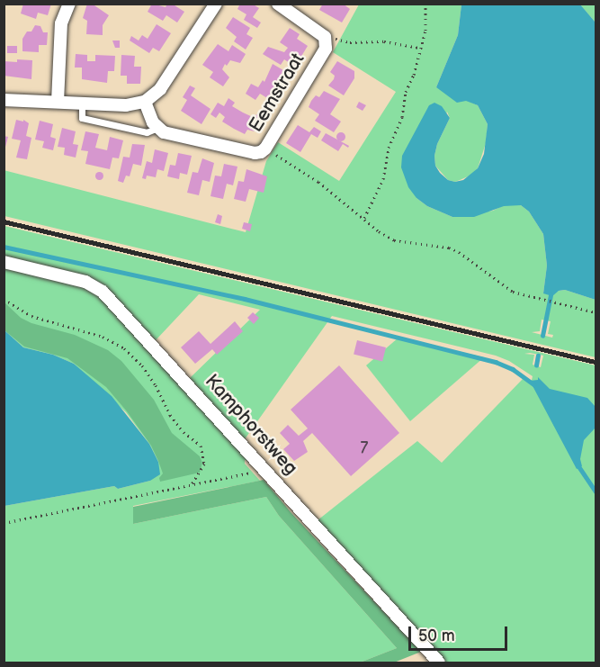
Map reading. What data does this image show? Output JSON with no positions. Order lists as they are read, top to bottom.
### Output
{
  "streets": {
    "street": ["Eemstraat", "Kamphorstweg"]
  },
  "house_numbers": ["7"],
  "scale_bar": "50 m"
}
